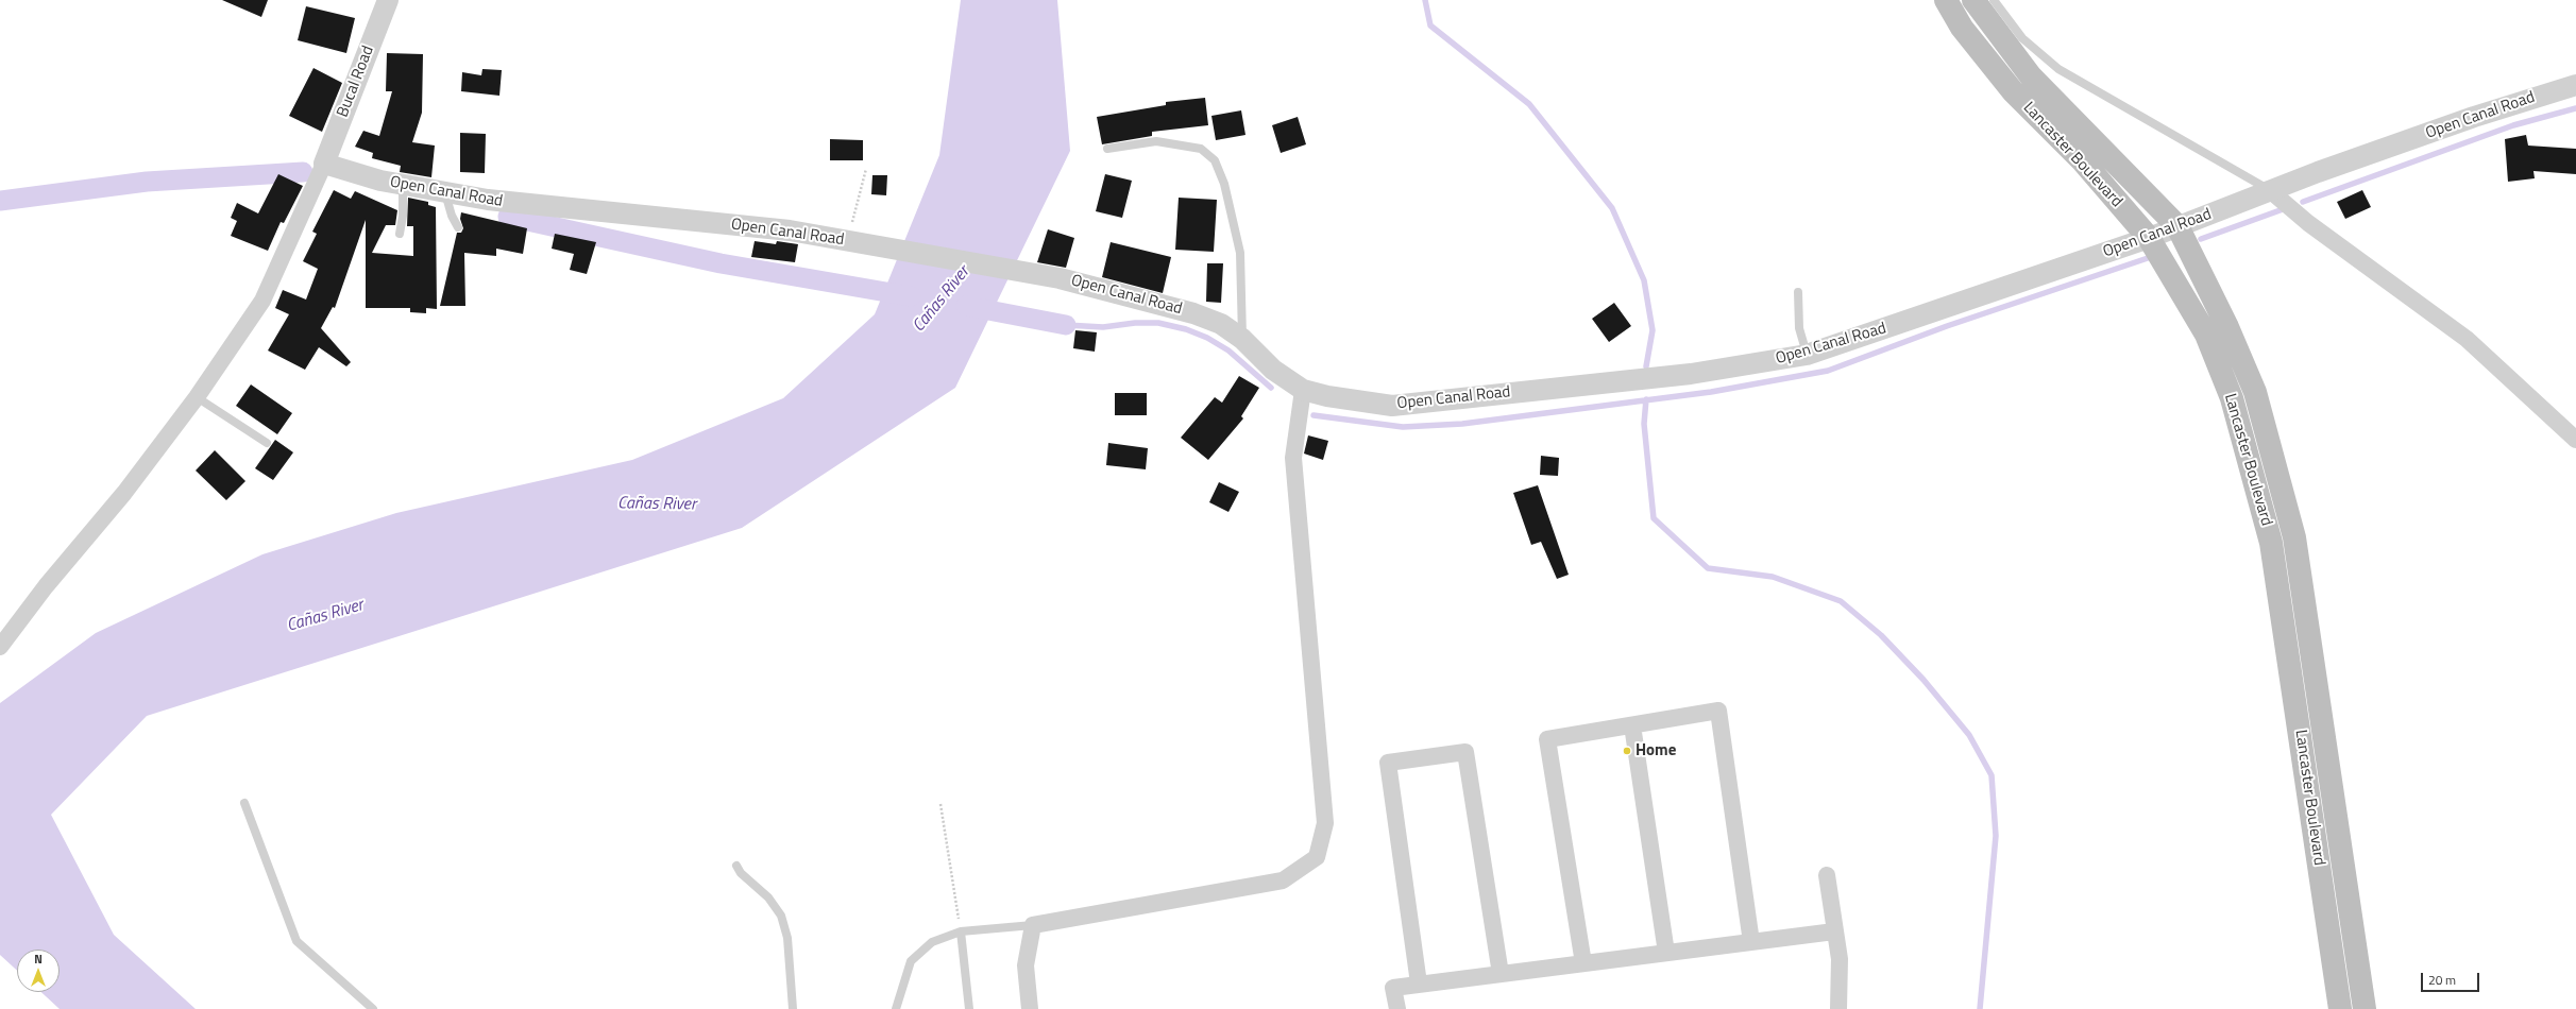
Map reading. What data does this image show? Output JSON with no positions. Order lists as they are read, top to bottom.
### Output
{
  "streets": {
    "main road": ["Lancaster Boulevard"],
    "street": ["Bucal Road", "Open Canal Road"]
  },
  "crossings": [
    ["Bucal Road", "Open Canal Road"],
    ["Open Canal Road", "Lancaster Boulevard"]
  ],
  "water": ["Cañas River"],
  "places": ["Home"],
  "scale_bar": "20 m",
  "north": "top"
}
